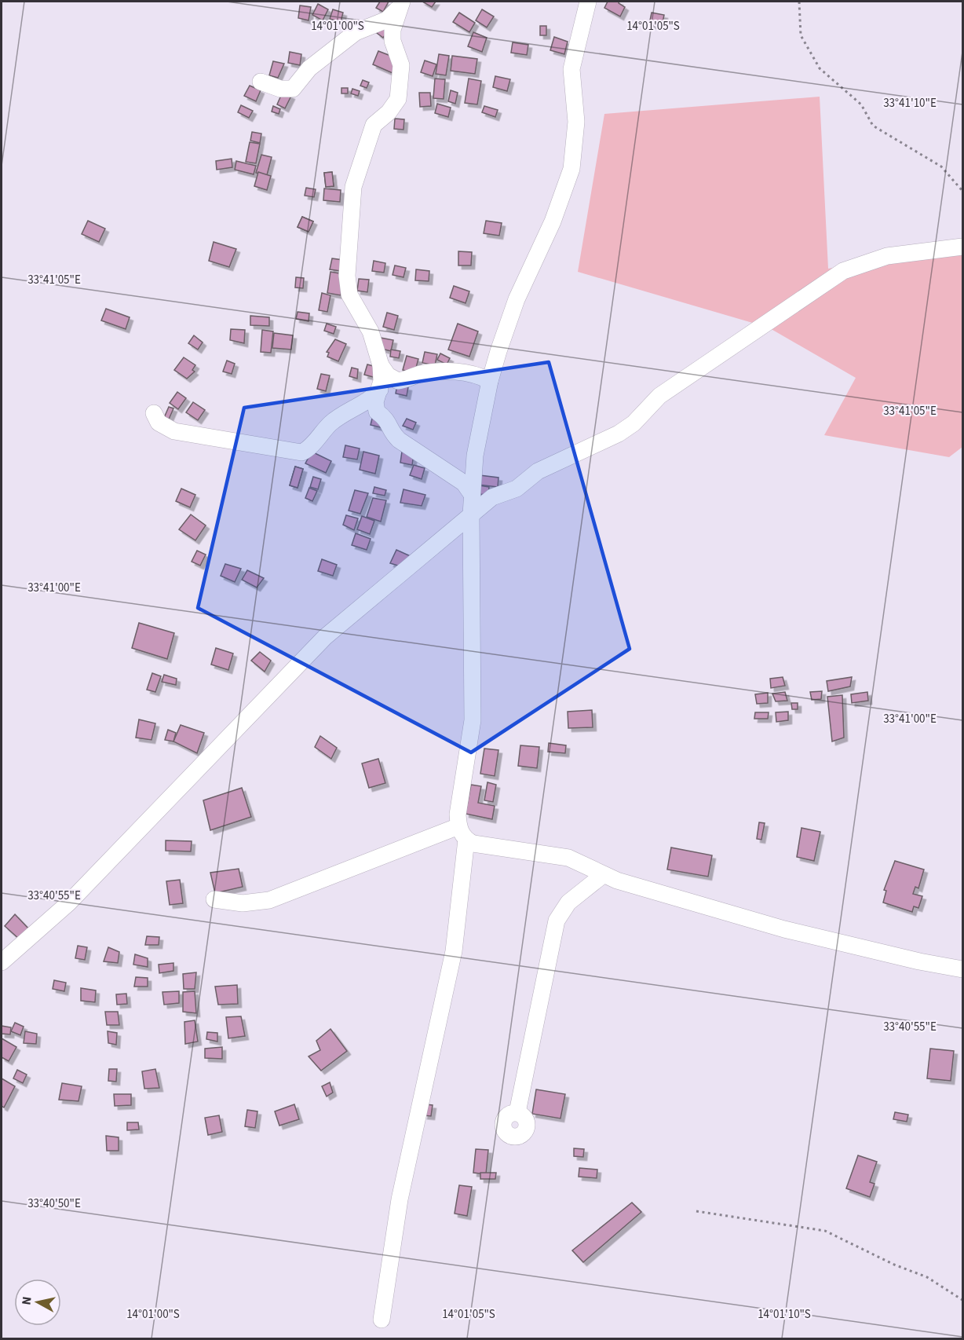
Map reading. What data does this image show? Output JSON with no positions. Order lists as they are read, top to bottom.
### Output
{
  "north": "left",
  "coordinates": [
    "14°01'00\"S",
    "14°01'05\"S",
    "33°41'10\"E",
    "33°41'05\"E",
    "33°41'00\"E",
    "33°40'55\"E",
    "33°40'50\"E",
    "14°01'10\"S"
  ]
}
